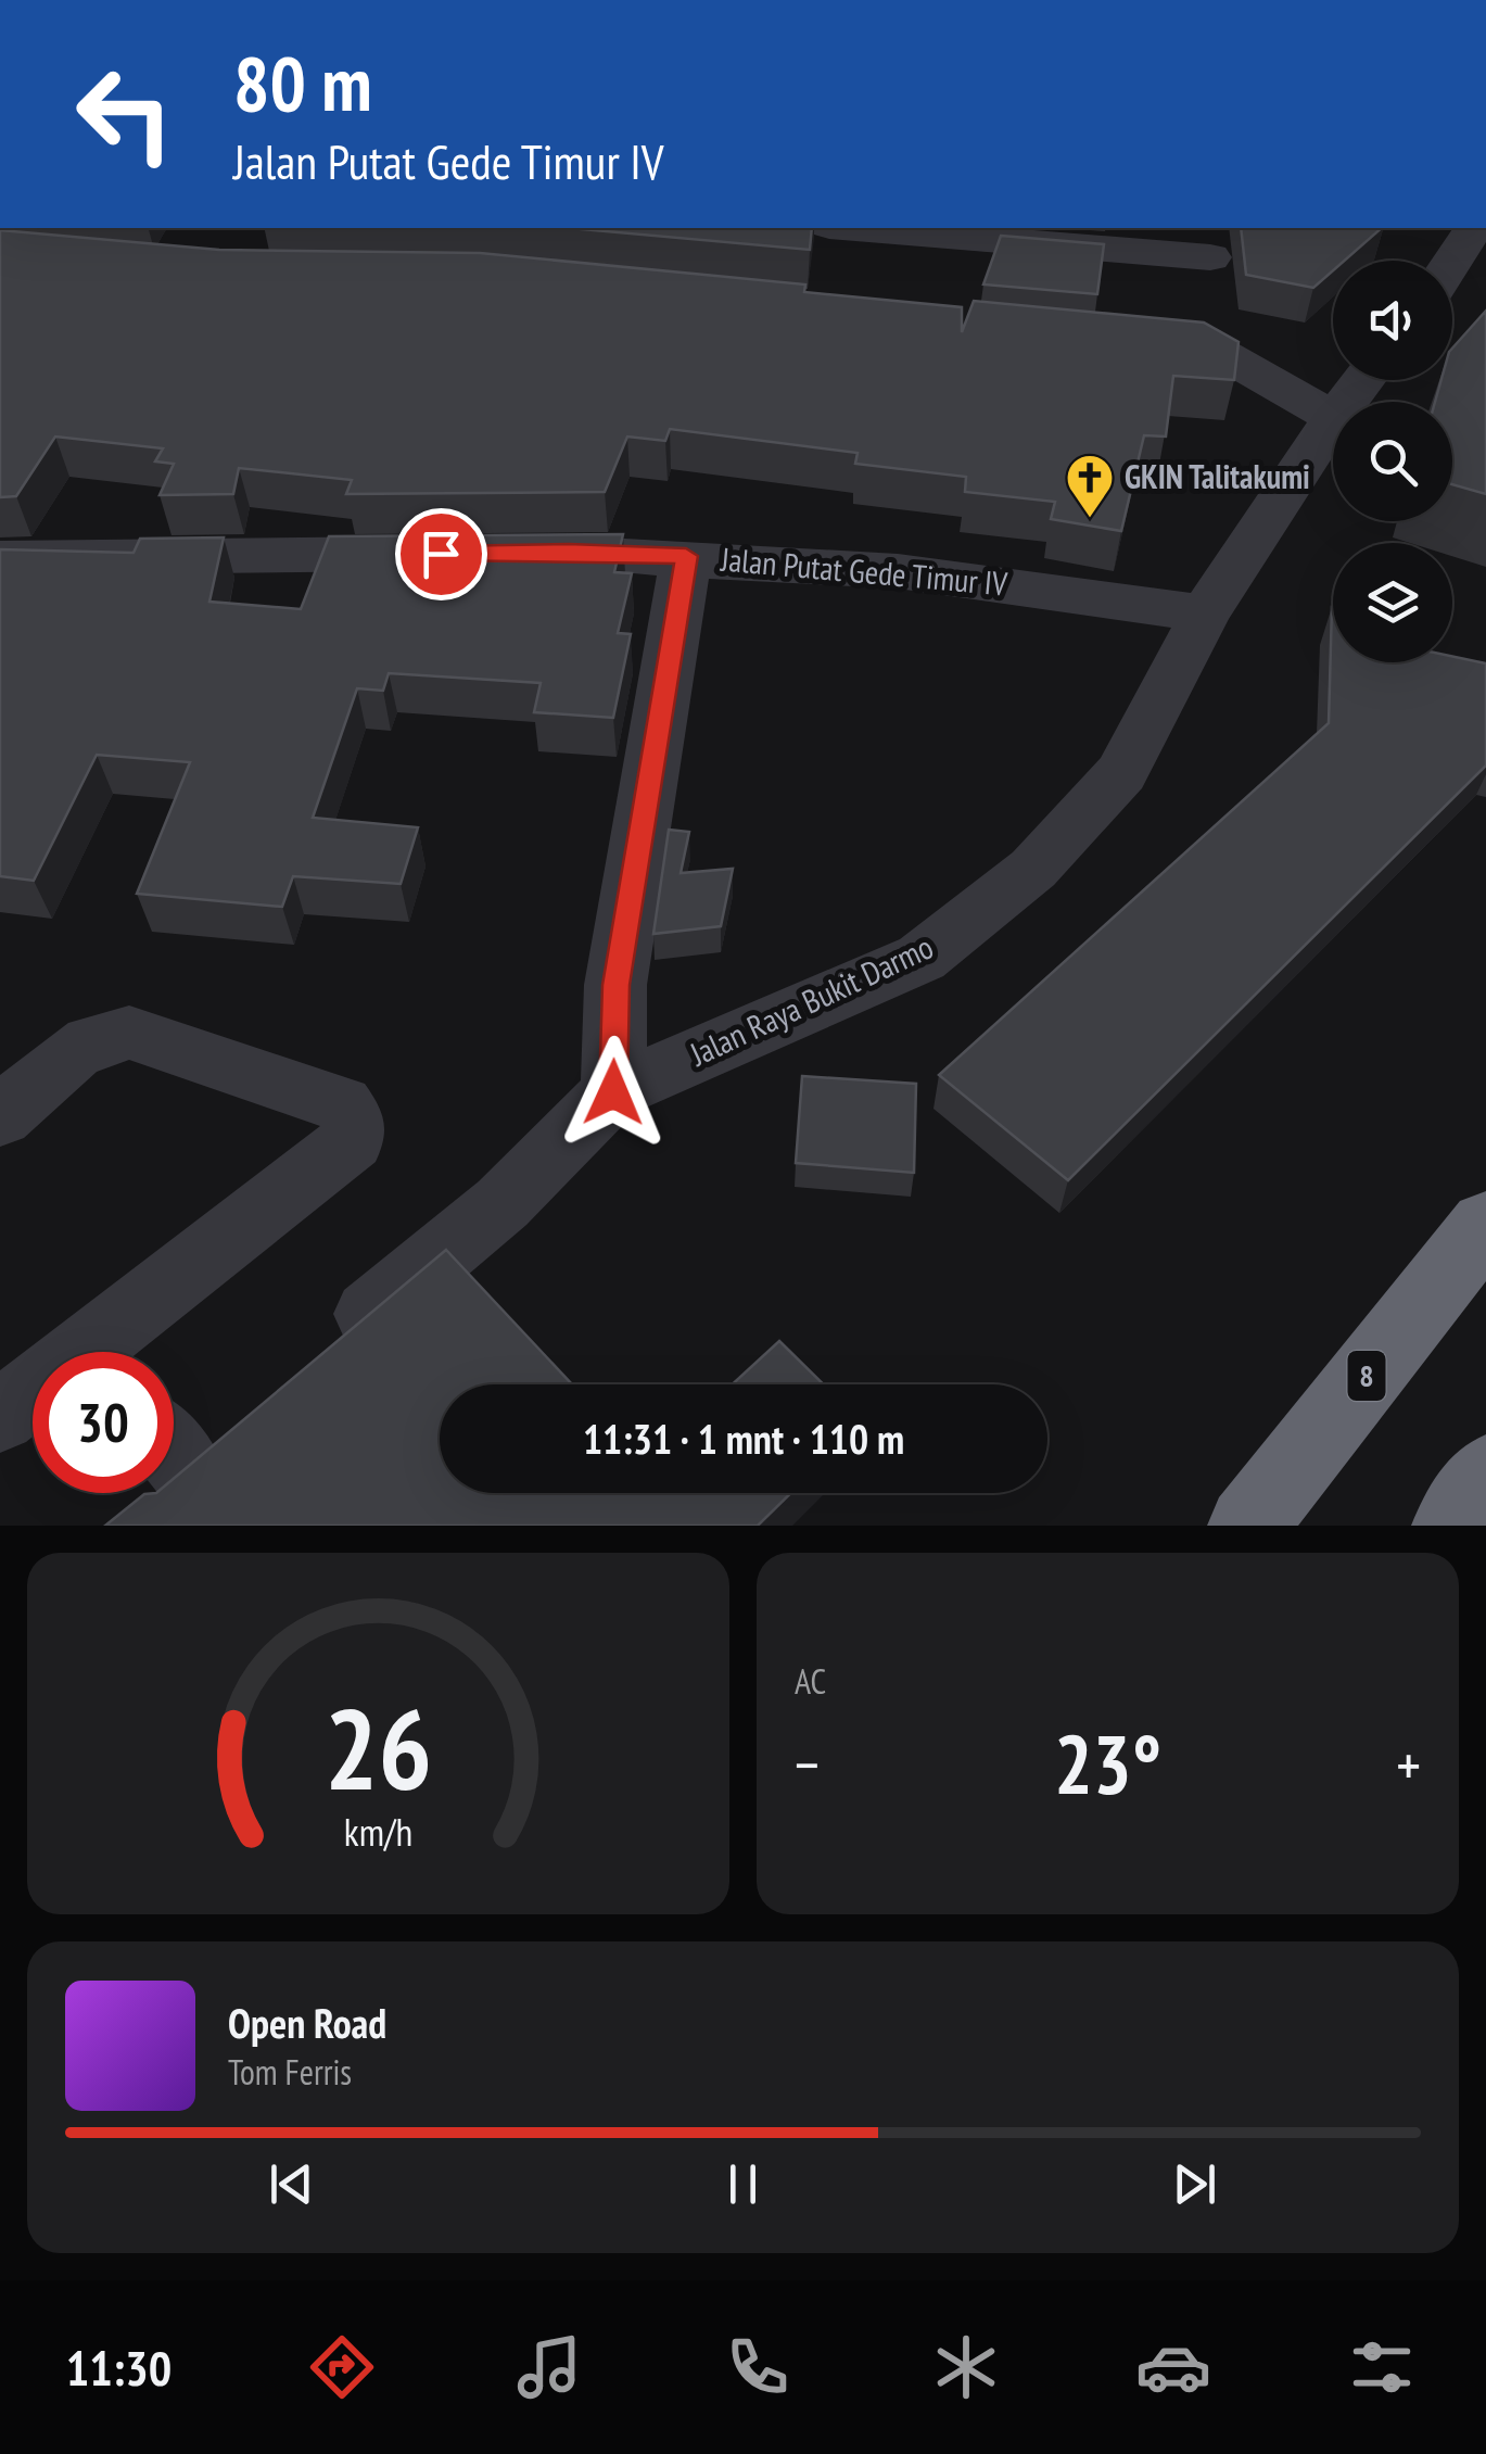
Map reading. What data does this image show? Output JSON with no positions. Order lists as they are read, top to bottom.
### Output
{
  "streets": {
    "highway": ["8"],
    "street": ["Jalan Putat Gede Timur IV", "Jalan Raya Bukit Darmo"]
  },
  "crossings": [
    ["Jalan Putat Gede Timur IV", "Jalan Raya Bukit Darmo"]
  ],
  "places": {
    "church": ["GKIN Talitakumi"]
  },
  "page": {
    "turn": ["80 m", "Jalan Putat Gede Timur IV"],
    "limit": "30",
    "trip": "11:31 · 1 mnt · 110 m",
    "tile": "AC",
    "heat": ["−", "23°", "+"],
    "song": ["Open Road", "Tom Ferris"],
    "tabs": "11:30",
    "gauge": ["26", "km/h"]
  }
}
